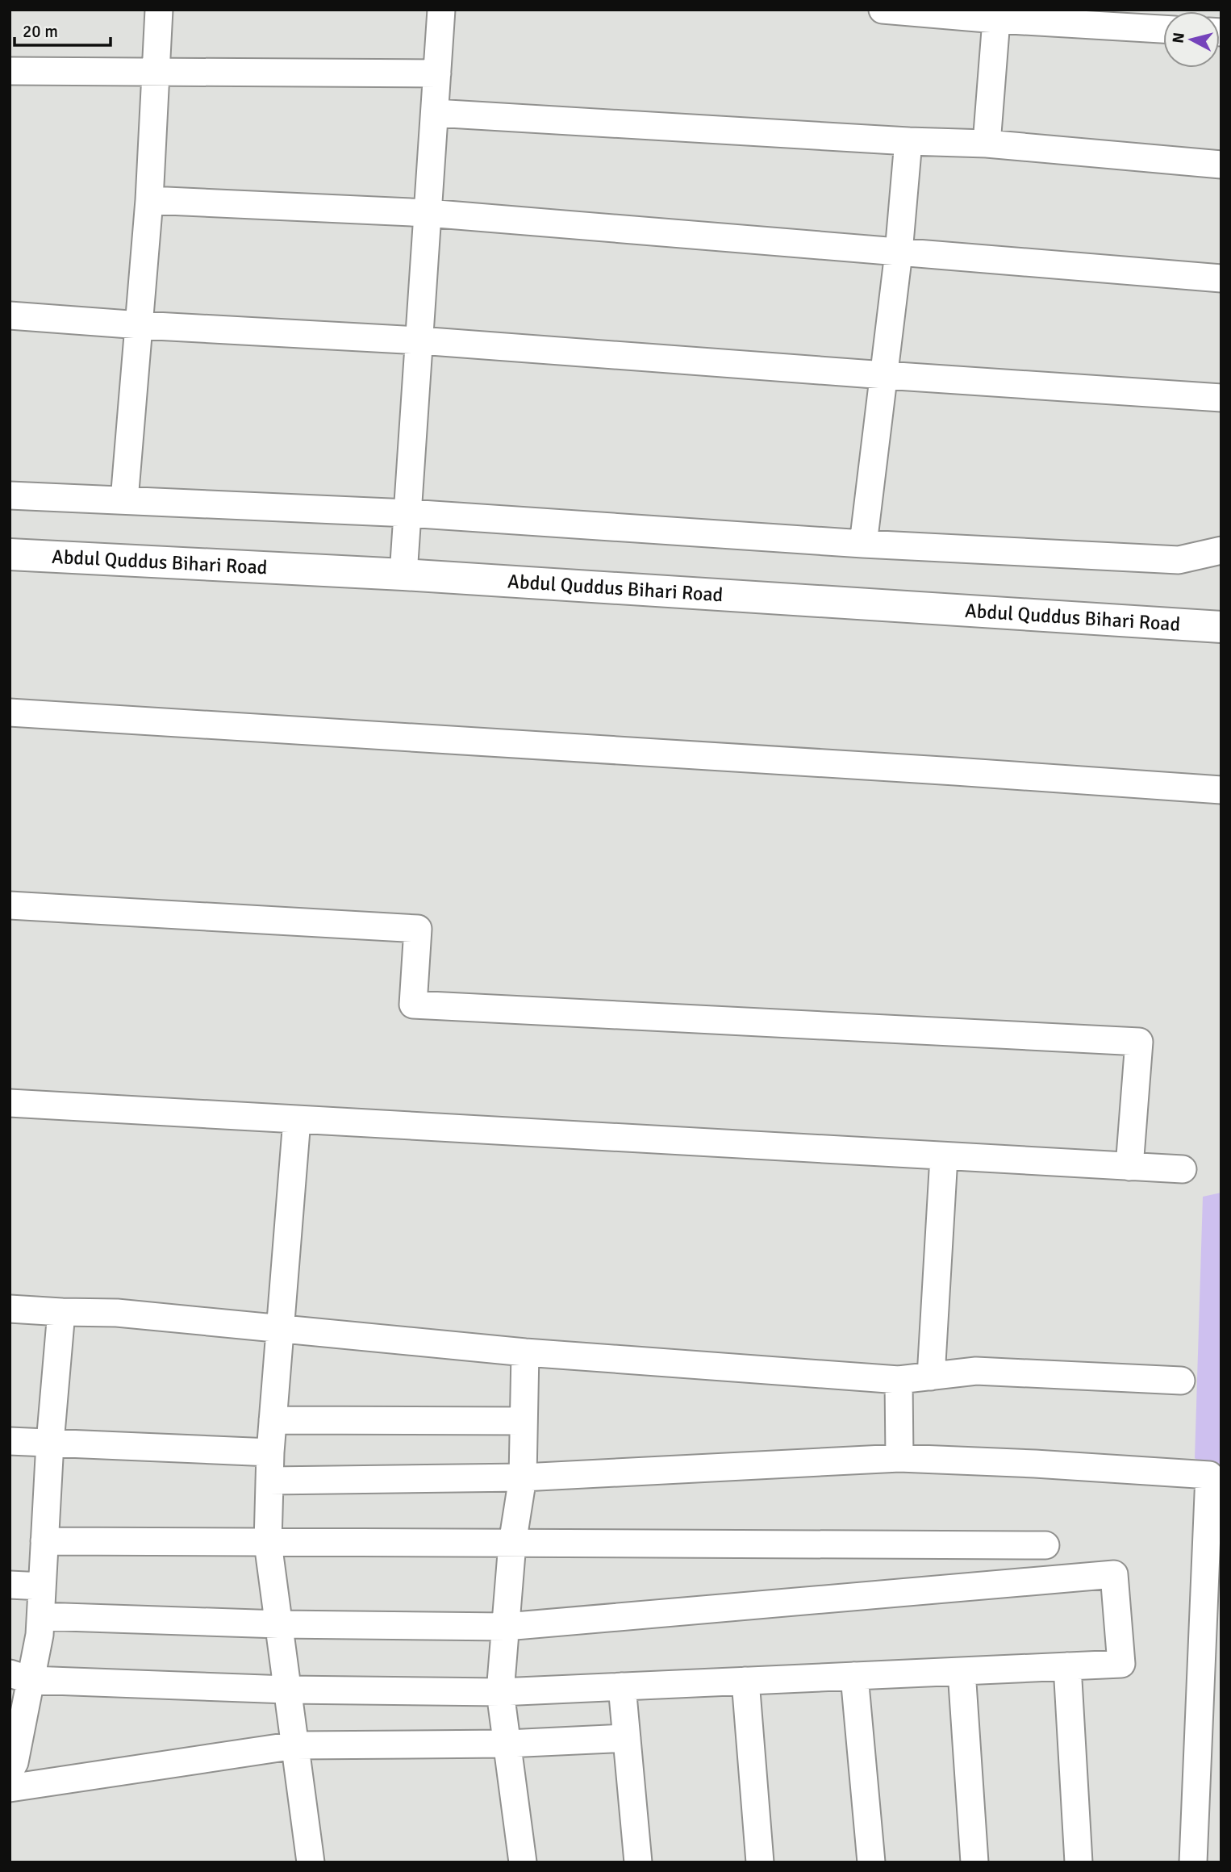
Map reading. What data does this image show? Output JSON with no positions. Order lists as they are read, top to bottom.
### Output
{
  "streets": {
    "main road": ["Abdul Quddus Bihari Road"]
  },
  "scale_bar": "20 m",
  "north": "left"
}
